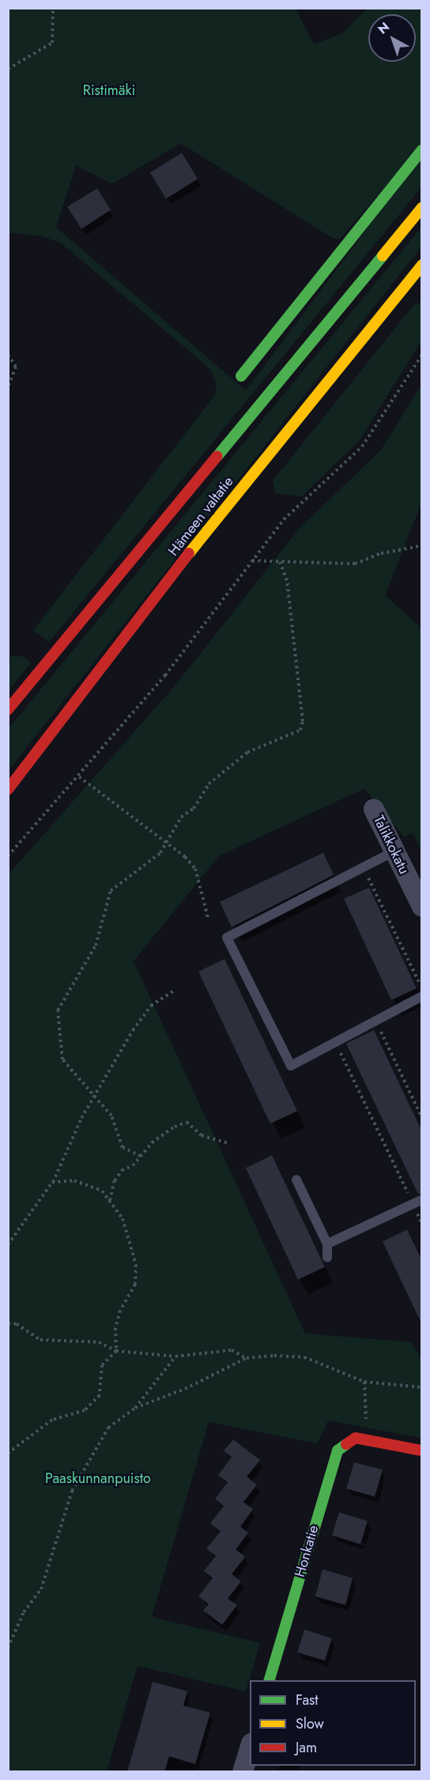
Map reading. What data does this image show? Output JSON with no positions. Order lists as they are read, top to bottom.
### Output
{
  "streets": {
    "main road": ["Hämeen valtatie", "Honkatie"],
    "street": ["Talikkokatu"]
  },
  "parks": ["Ristimäki", "Paaskunnanpuisto"],
  "legend": ["Fast", "Slow", "Jam"],
  "north": "top left"
}
